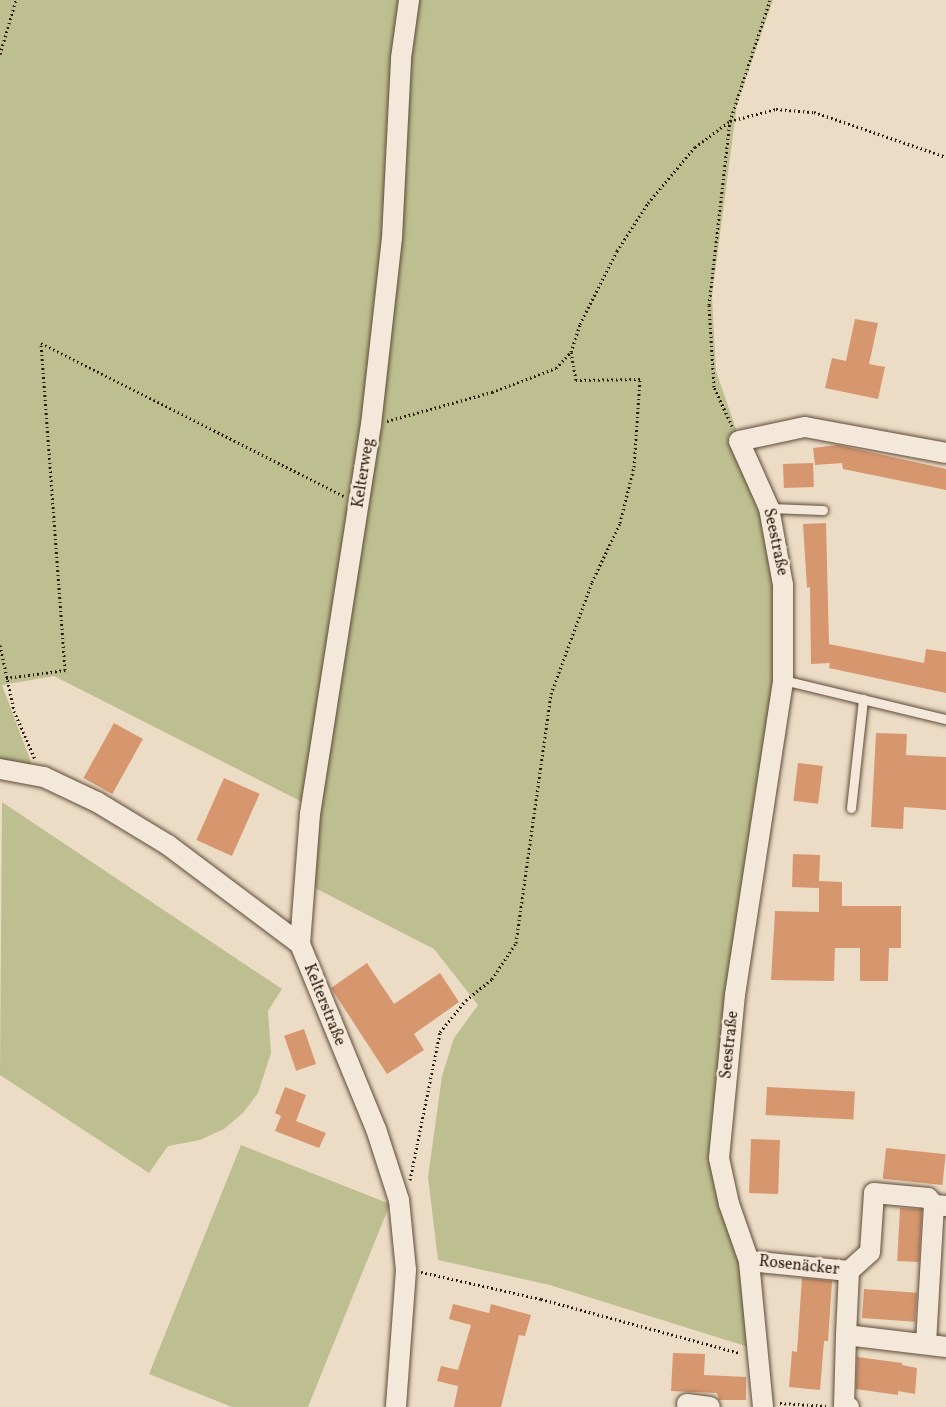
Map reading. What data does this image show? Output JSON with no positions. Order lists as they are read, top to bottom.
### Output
{
  "streets": {
    "street": [
      "Kelterweg",
      "Seestraße",
      "Kelterstraße",
      "Rosenäcker"
    ]
  },
  "crossings": [
    ["Kelterweg", "Kelterstraße"],
    ["Seestraße", "Rosenäcker"]
  ]
}
